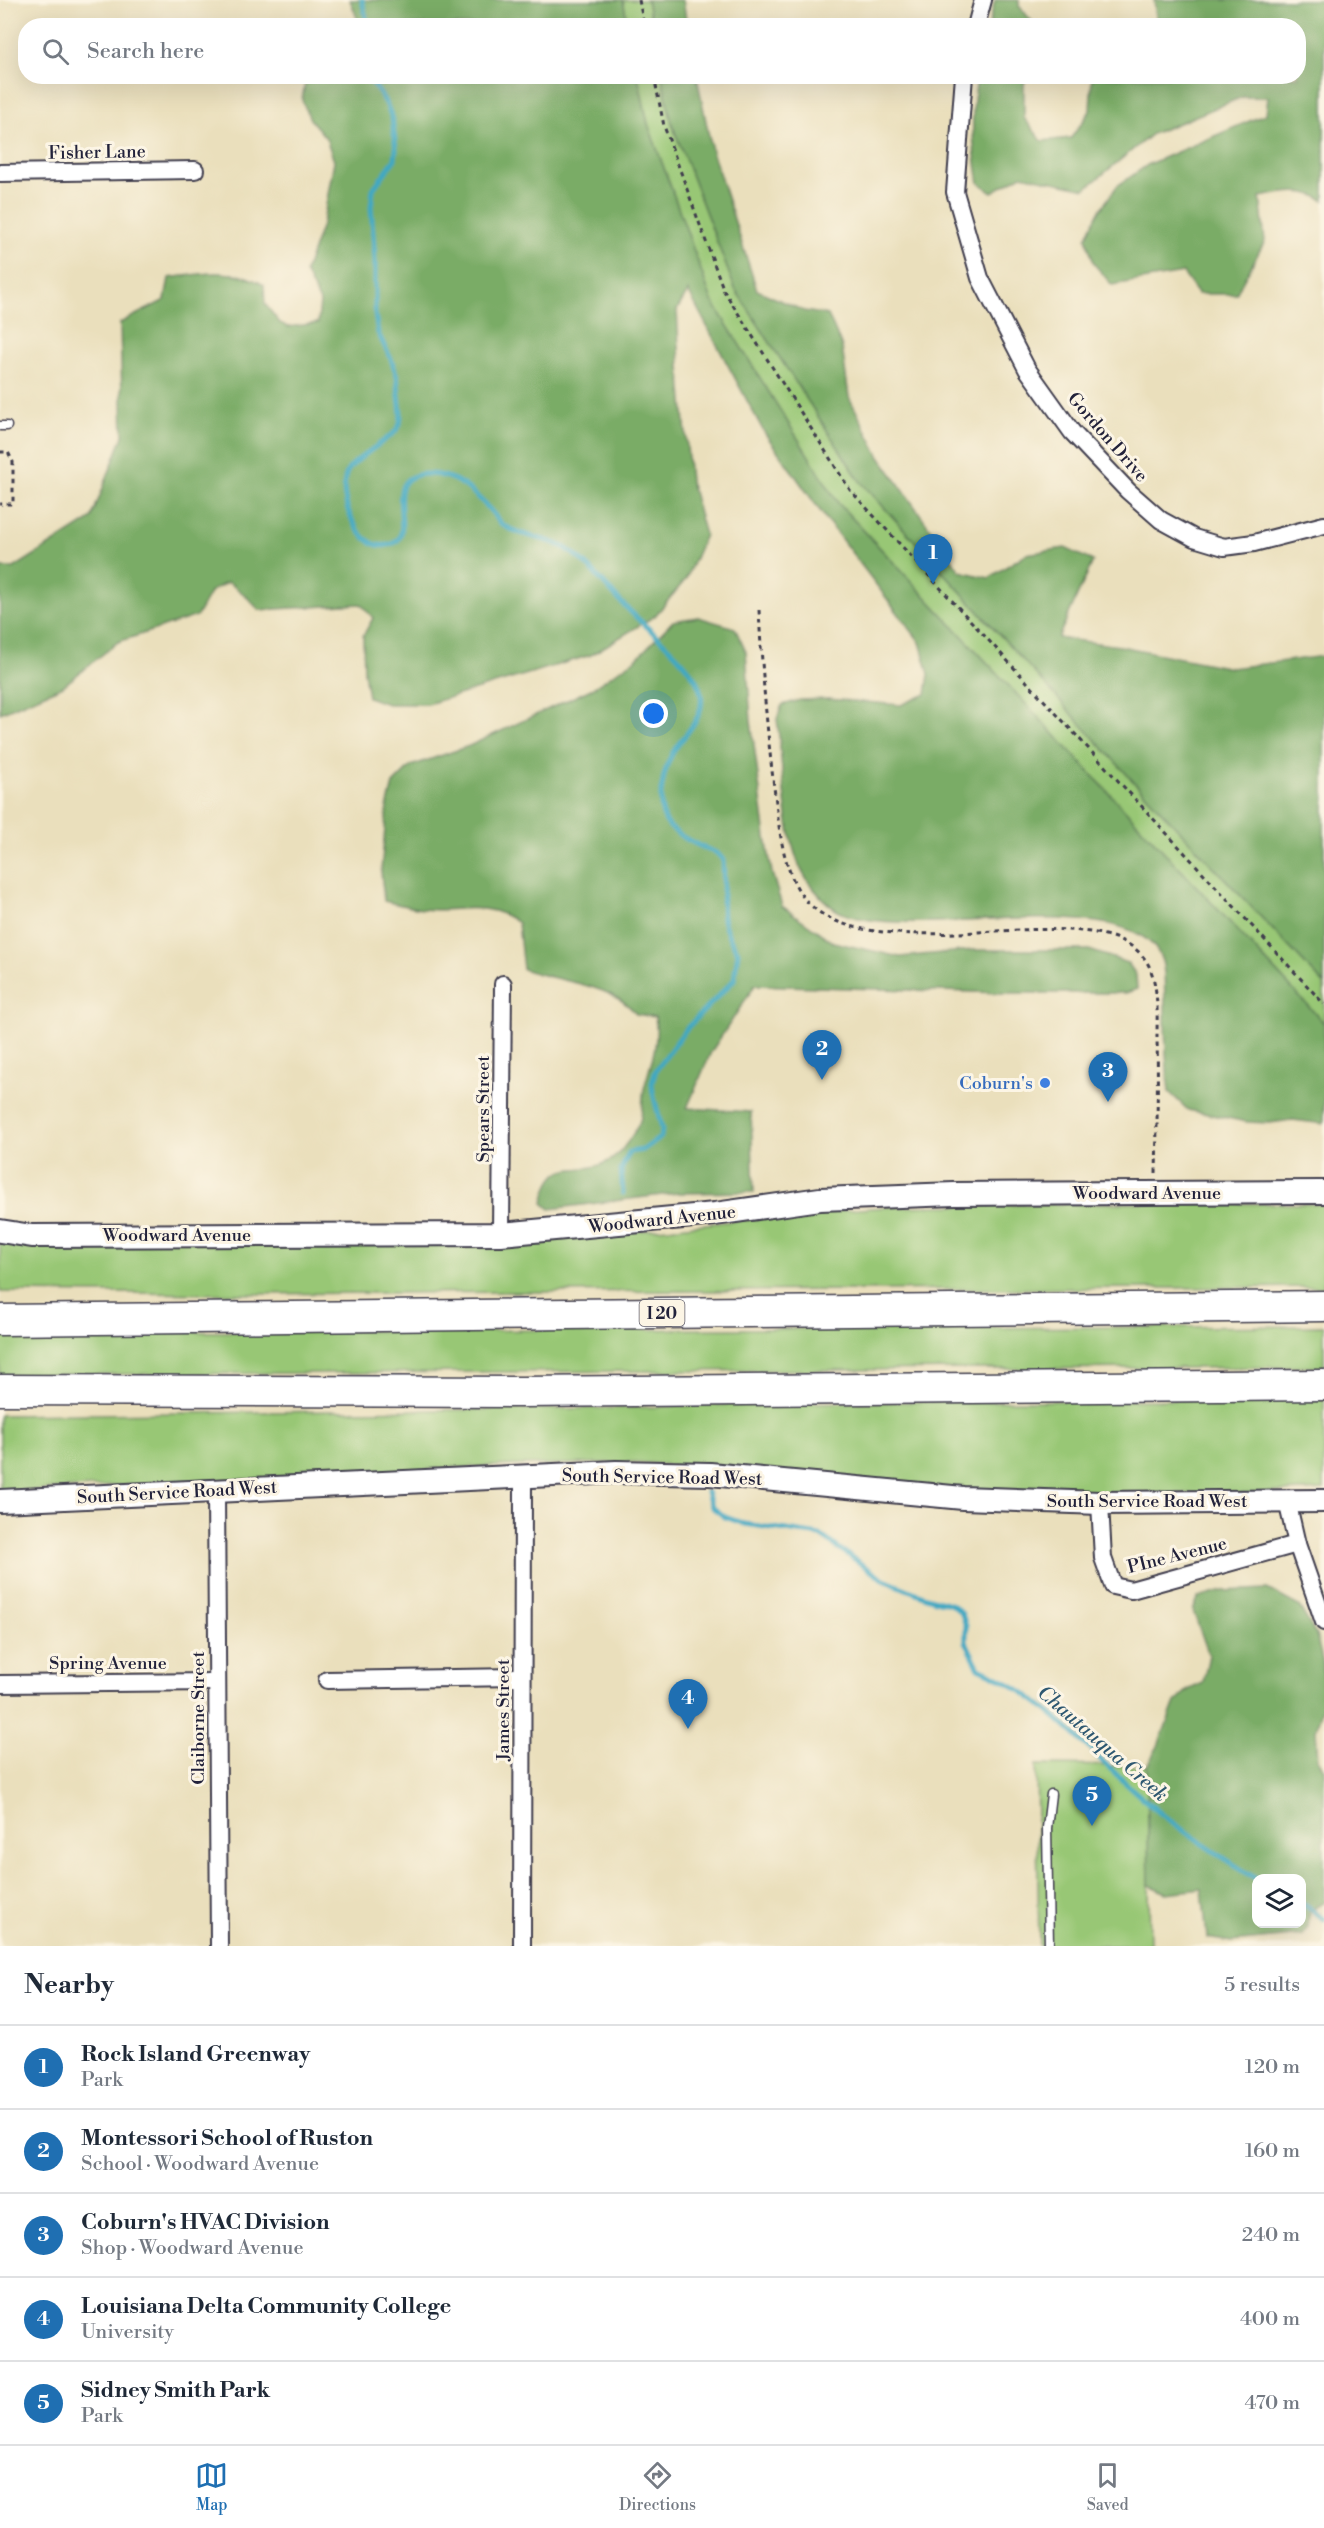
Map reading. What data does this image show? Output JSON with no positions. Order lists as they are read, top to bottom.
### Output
{
  "streets": {
    "highway": ["I 20"],
    "main road": ["Woodward Avenue", "South Service Road West"],
    "street": [
      "Fisher Lane",
      "Gordon Drive",
      "Spears Street",
      "PIne Avenue",
      "Spring Avenue",
      "James Street",
      "Claiborne Street"
    ]
  },
  "crossings": [
    ["Spears Street", "Woodward Avenue"],
    ["South Service Road West", "PIne Avenue"],
    ["South Service Road West", "James Street"],
    ["South Service Road West", "Claiborne Street"],
    ["Spring Avenue", "Claiborne Street"]
  ],
  "water": ["Chautauqua Creek"],
  "places": ["Coburn's"],
  "page": {
    "search": "Search here",
    "pins": [
      "1",
      "2",
      "3",
      "4",
      "5"
    ],
    "heading": ["Nearby", "5 results"],
    "list": [
      {
        "mark": "1",
        "name": "Rock Island Greenway",
        "note": "Park",
        "value": "120 m"
      },
      {
        "mark": "2",
        "name": "Montessori School of Ruston",
        "note": "School · Woodward Avenue",
        "value": "160 m"
      },
      {
        "mark": "3",
        "name": "Coburn's HVAC Division",
        "note": "Shop · Woodward Avenue",
        "value": "240 m"
      },
      {
        "mark": "4",
        "name": "Louisiana Delta Community College",
        "note": "University",
        "value": "400 m"
      },
      {
        "mark": "5",
        "name": "Sidney Smith Park",
        "note": "Park",
        "value": "470 m"
      }
    ],
    "nav": ["Map", "Directions", "Saved"]
  }
}
